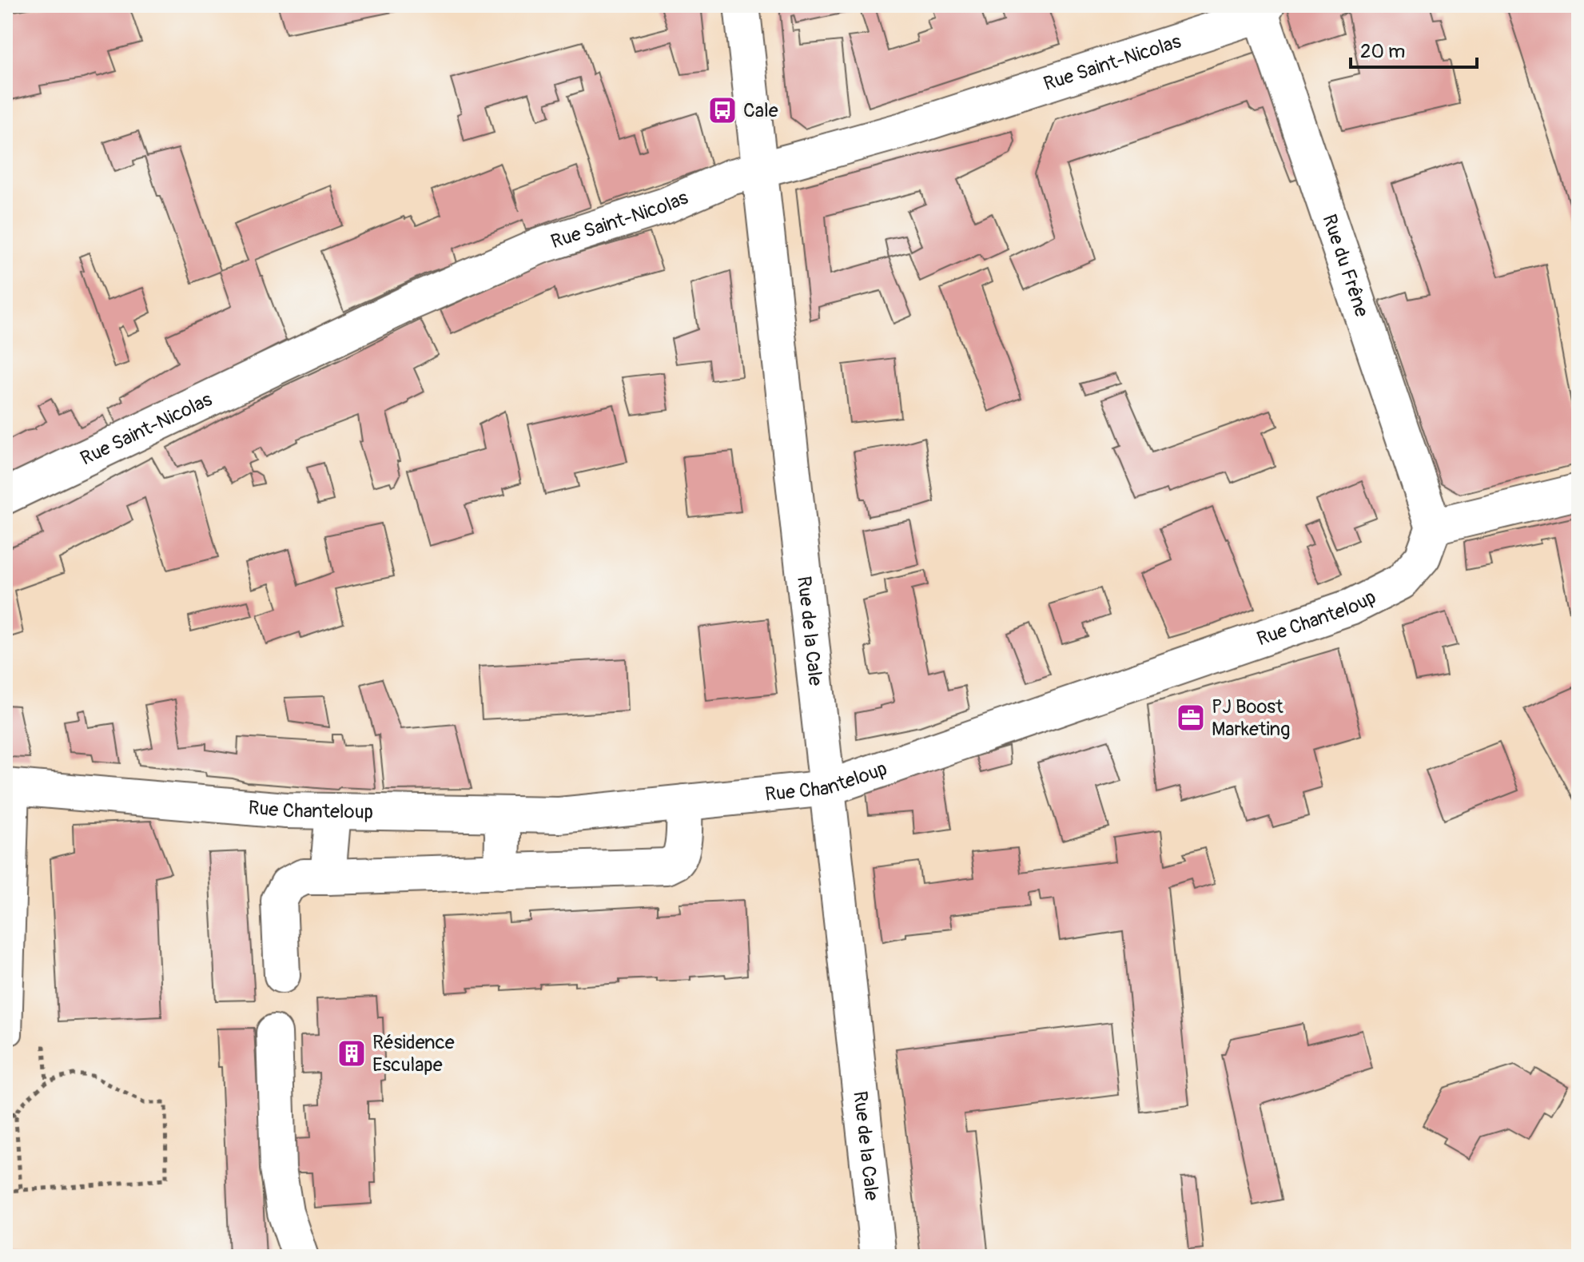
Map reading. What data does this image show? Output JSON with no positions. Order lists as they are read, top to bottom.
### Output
{
  "streets": {
    "street": [
      "Rue Saint-Nicolas",
      "Rue du Frêne",
      "Rue Chanteloup",
      "Rue de la Cale"
    ]
  },
  "crossings": [
    ["Rue Saint-Nicolas", "Rue du Frêne"],
    ["Rue Saint-Nicolas", "Rue de la Cale"],
    ["Rue du Frêne", "Rue Chanteloup"],
    ["Rue Chanteloup", "Rue de la Cale"]
  ],
  "places": {
    "bus stop": ["Cale"],
    "office": ["PJ Boost Marketing"],
    "building": ["Résidence Esculape"]
  },
  "scale_bar": "20 m"
}
